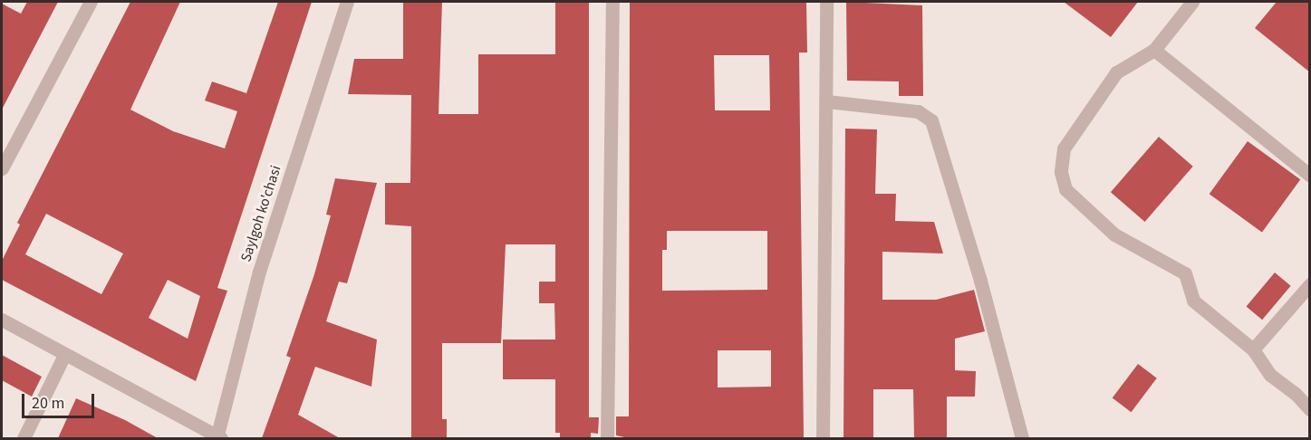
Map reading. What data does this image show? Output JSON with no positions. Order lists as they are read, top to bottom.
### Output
{
  "streets": {
    "street": ["Saylgoh ko'chasi"]
  },
  "scale_bar": "20 m"
}
